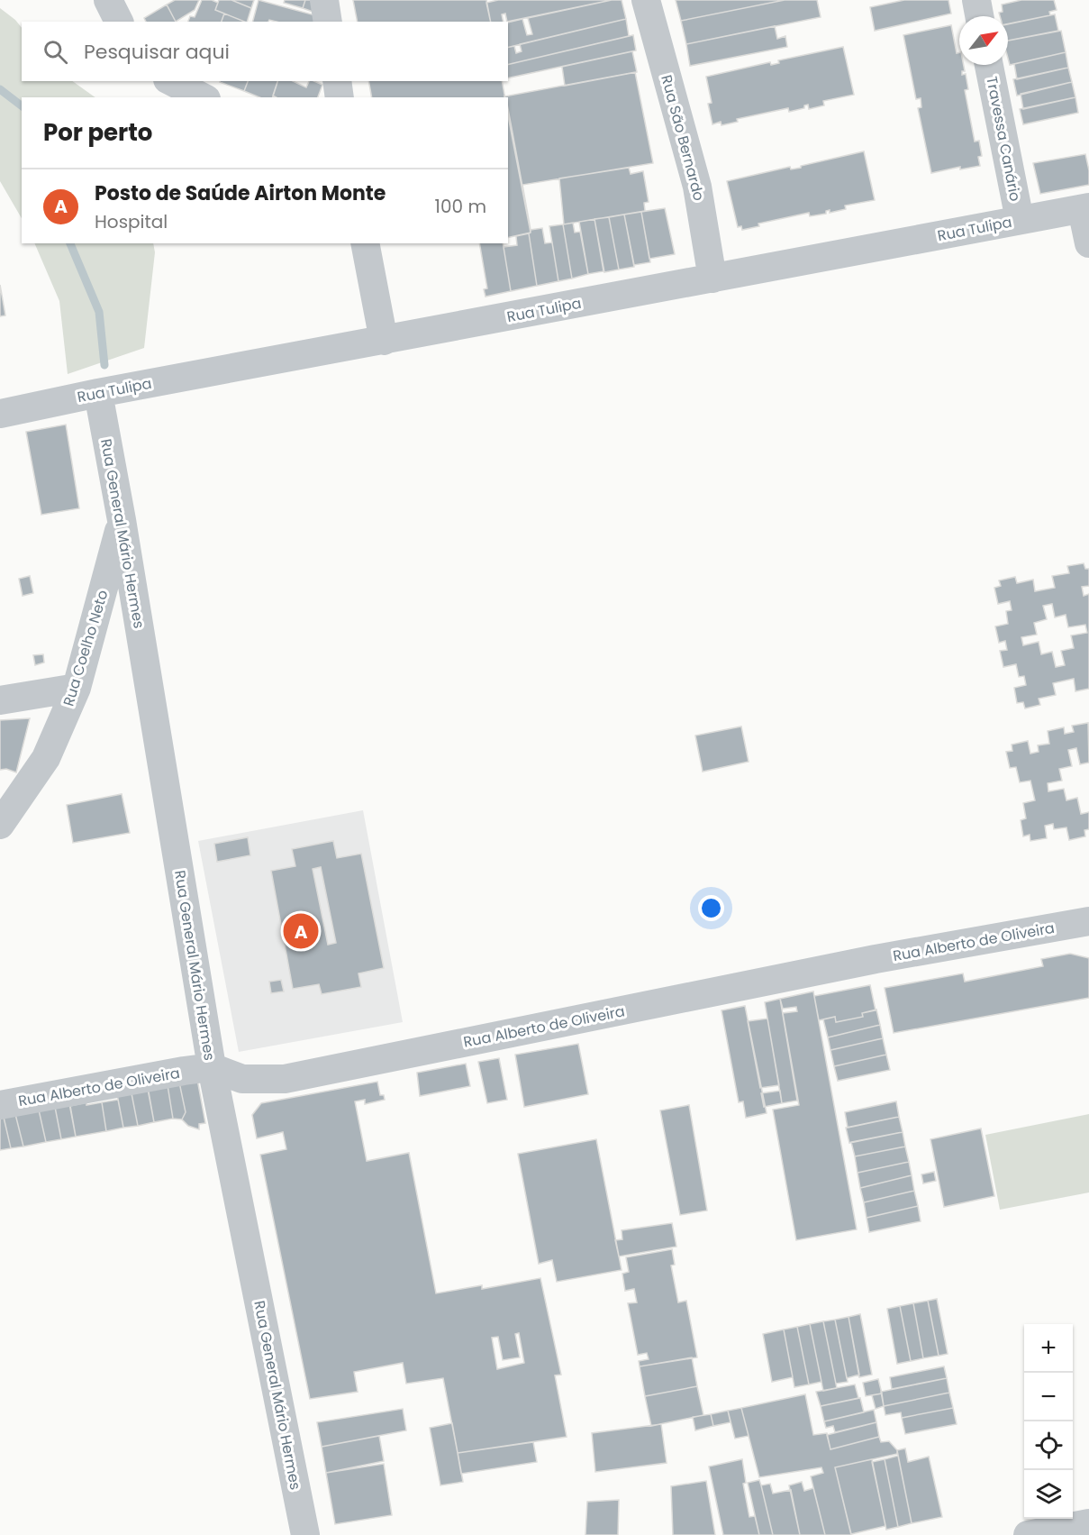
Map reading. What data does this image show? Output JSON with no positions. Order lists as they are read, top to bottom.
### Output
{
  "streets": {
    "street": [
      "Rua São Bernardo",
      "Travessa Canário",
      "Rua Tulipa",
      "Rua General Mário Hermes",
      "Rua Coelho Neto",
      "Rua Alberto de Oliveira"
    ]
  },
  "crossings": [
    ["Rua São Bernardo", "Rua Tulipa"],
    ["Travessa Canário", "Rua Tulipa"],
    ["Rua Tulipa", "Rua General Mário Hermes"],
    ["Rua General Mário Hermes", "Rua Coelho Neto"],
    ["Rua General Mário Hermes", "Rua Alberto de Oliveira"]
  ],
  "north": "top right",
  "page": {
    "search": "Pesquisar aqui",
    "heading": "Por perto",
    "list": [
      {
        "mark": "A",
        "name": "Posto de Saúde Airton Monte",
        "note": "Hospital",
        "value": "100 m"
      }
    ],
    "pins": "A",
    "map_buttons": ["+", "−"]
  }
}
